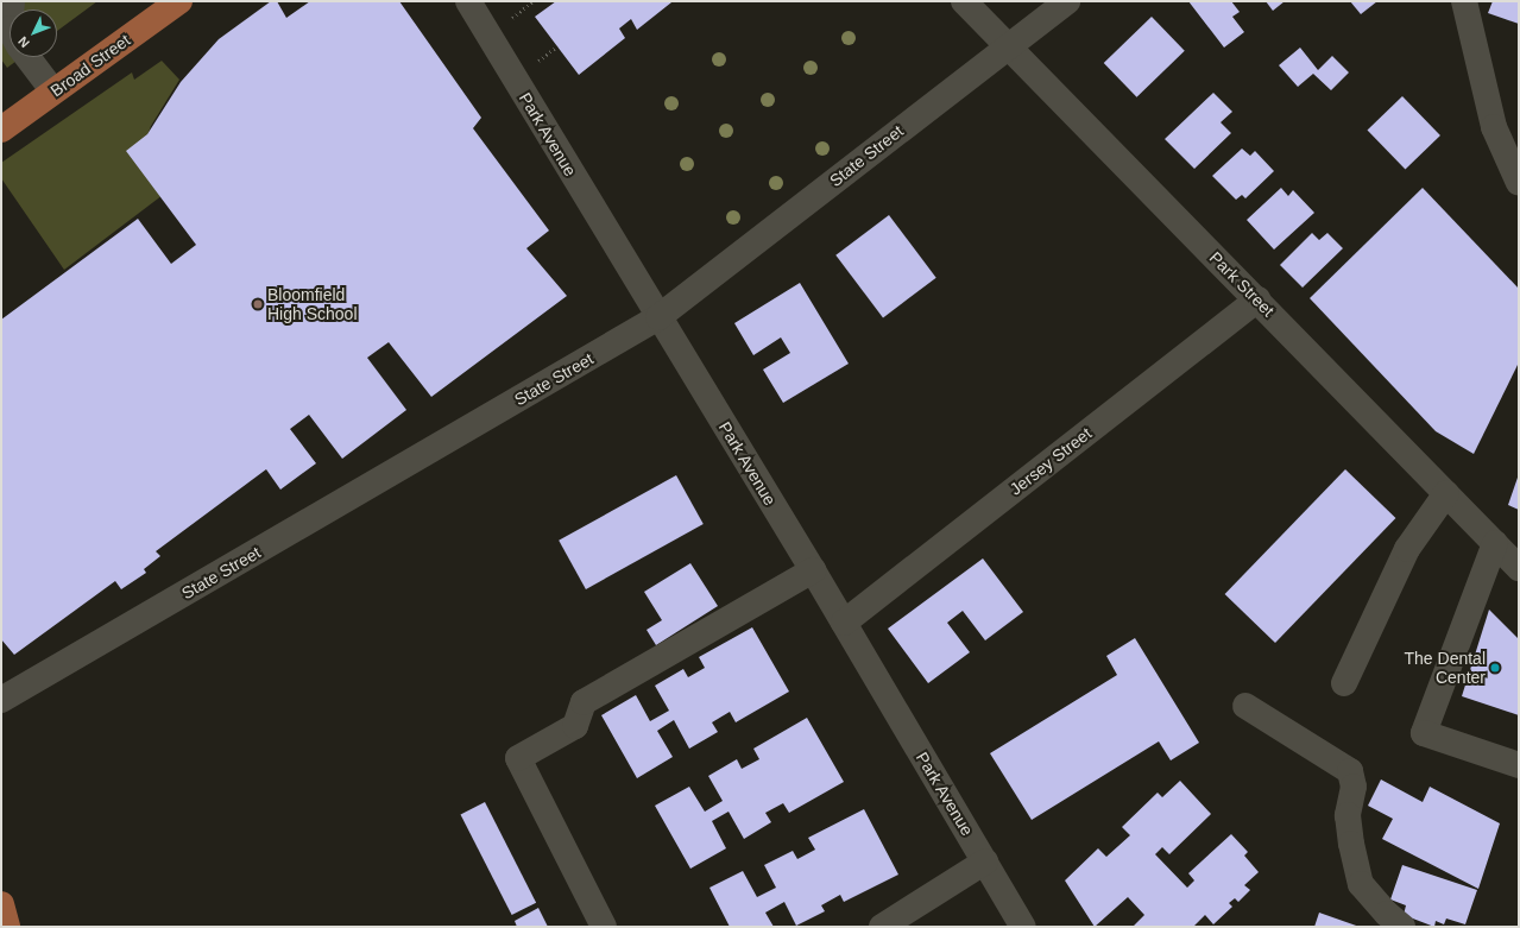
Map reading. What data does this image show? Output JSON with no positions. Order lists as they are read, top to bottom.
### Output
{
  "streets": {
    "main road": ["Broad Street"],
    "street": [
      "Park Avenue",
      "State Street",
      "Park Street",
      "Jersey Street"
    ]
  },
  "crossings": [
    ["Park Avenue", "State Street"],
    ["Park Avenue", "Jersey Street"],
    ["State Street", "Park Street"],
    ["Park Street", "Jersey Street"]
  ],
  "places": ["Bloomfield High School", "The Dental Center"],
  "north": "bottom left"
}
